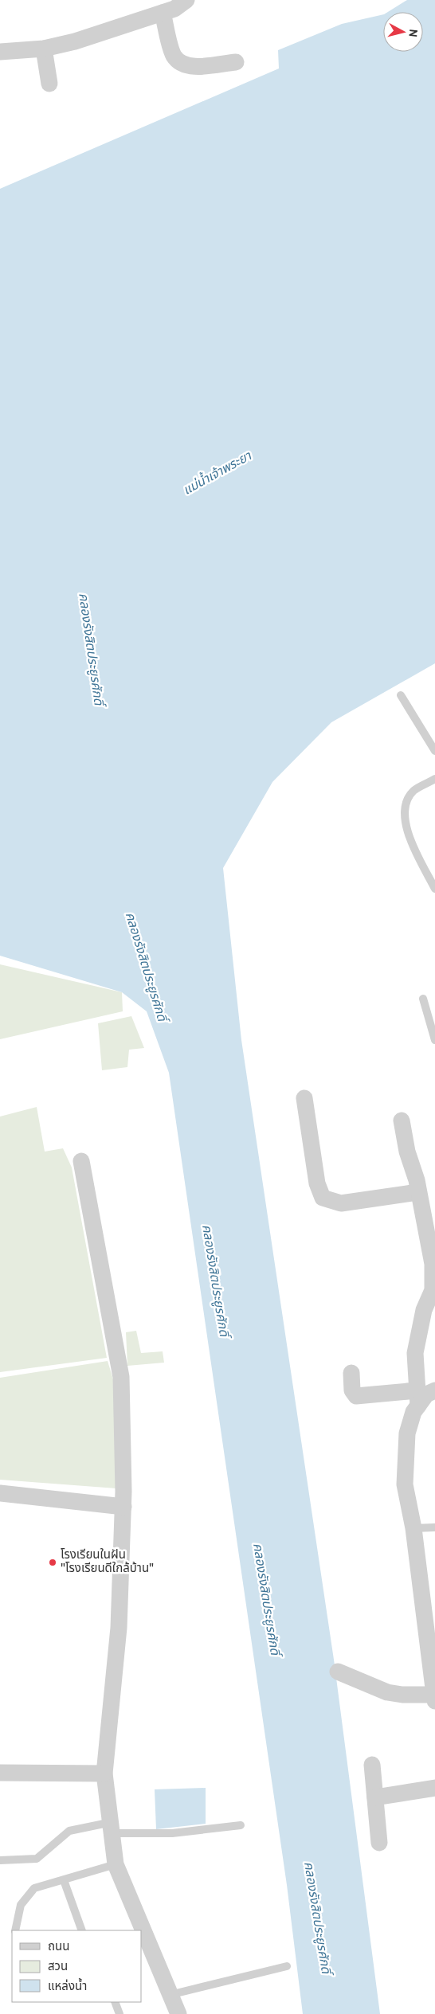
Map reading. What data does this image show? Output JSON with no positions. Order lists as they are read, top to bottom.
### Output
{
  "water": ["แม่น้ำเจ้าพระยา", "คลองรังสิตประยูรศักดิ์"],
  "places": ["โรงเรียนในฝัน \"โรงเรียนดีใกล้บ้าน\""],
  "legend": ["ถนน", "สวน", "แหล่งน้ำ"],
  "north": "right"
}
